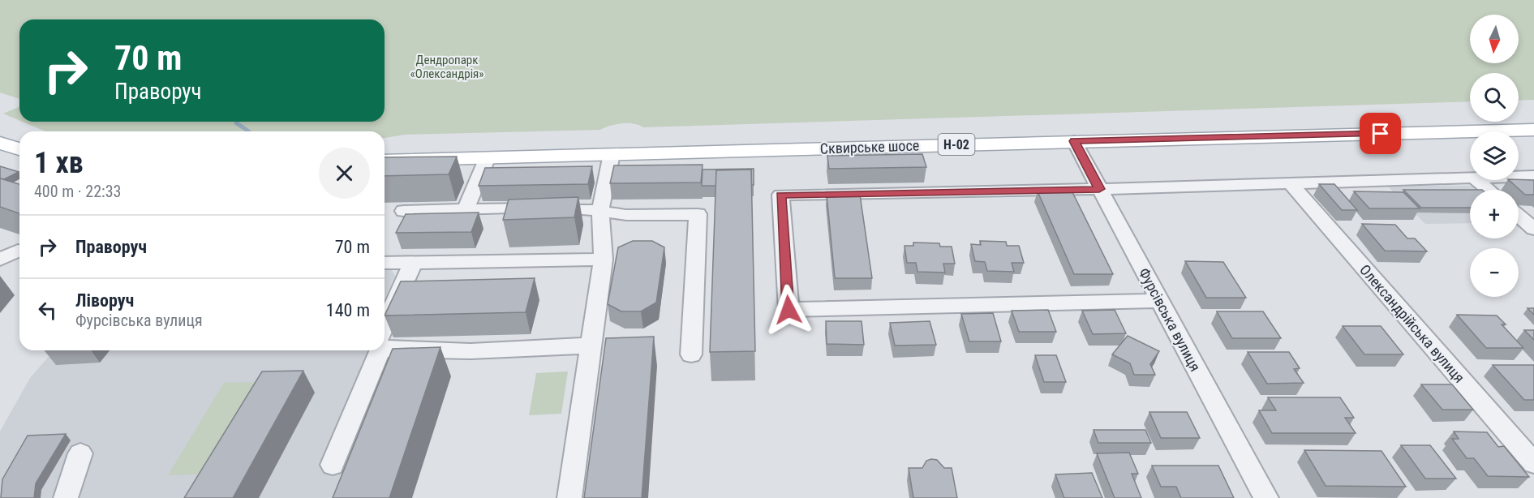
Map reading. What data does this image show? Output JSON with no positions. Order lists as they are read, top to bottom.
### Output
{
  "streets": {
    "main road": ["Н-02", "Сквирське шосе"],
    "street": ["Фурсівська вулиця", "Олександрійська вулиця"]
  },
  "crossings": [
    ["Сквирське шосе", "Фурсівська вулиця"]
  ],
  "parks": ["Дендропарк «Олександрія»"],
  "north": "bottom",
  "page": {
    "map_buttons": ["+", "−"],
    "turn": ["70 m", "Праворуч"],
    "heading": ["1 хв", "400 m · 22:33"],
    "list": [
      {
        "name": "Праворуч",
        "value": "70 m"
      },
      {
        "name": "Ліворуч",
        "note": "Фурсівська вулиця",
        "value": "140 m"
      }
    ]
  }
}
